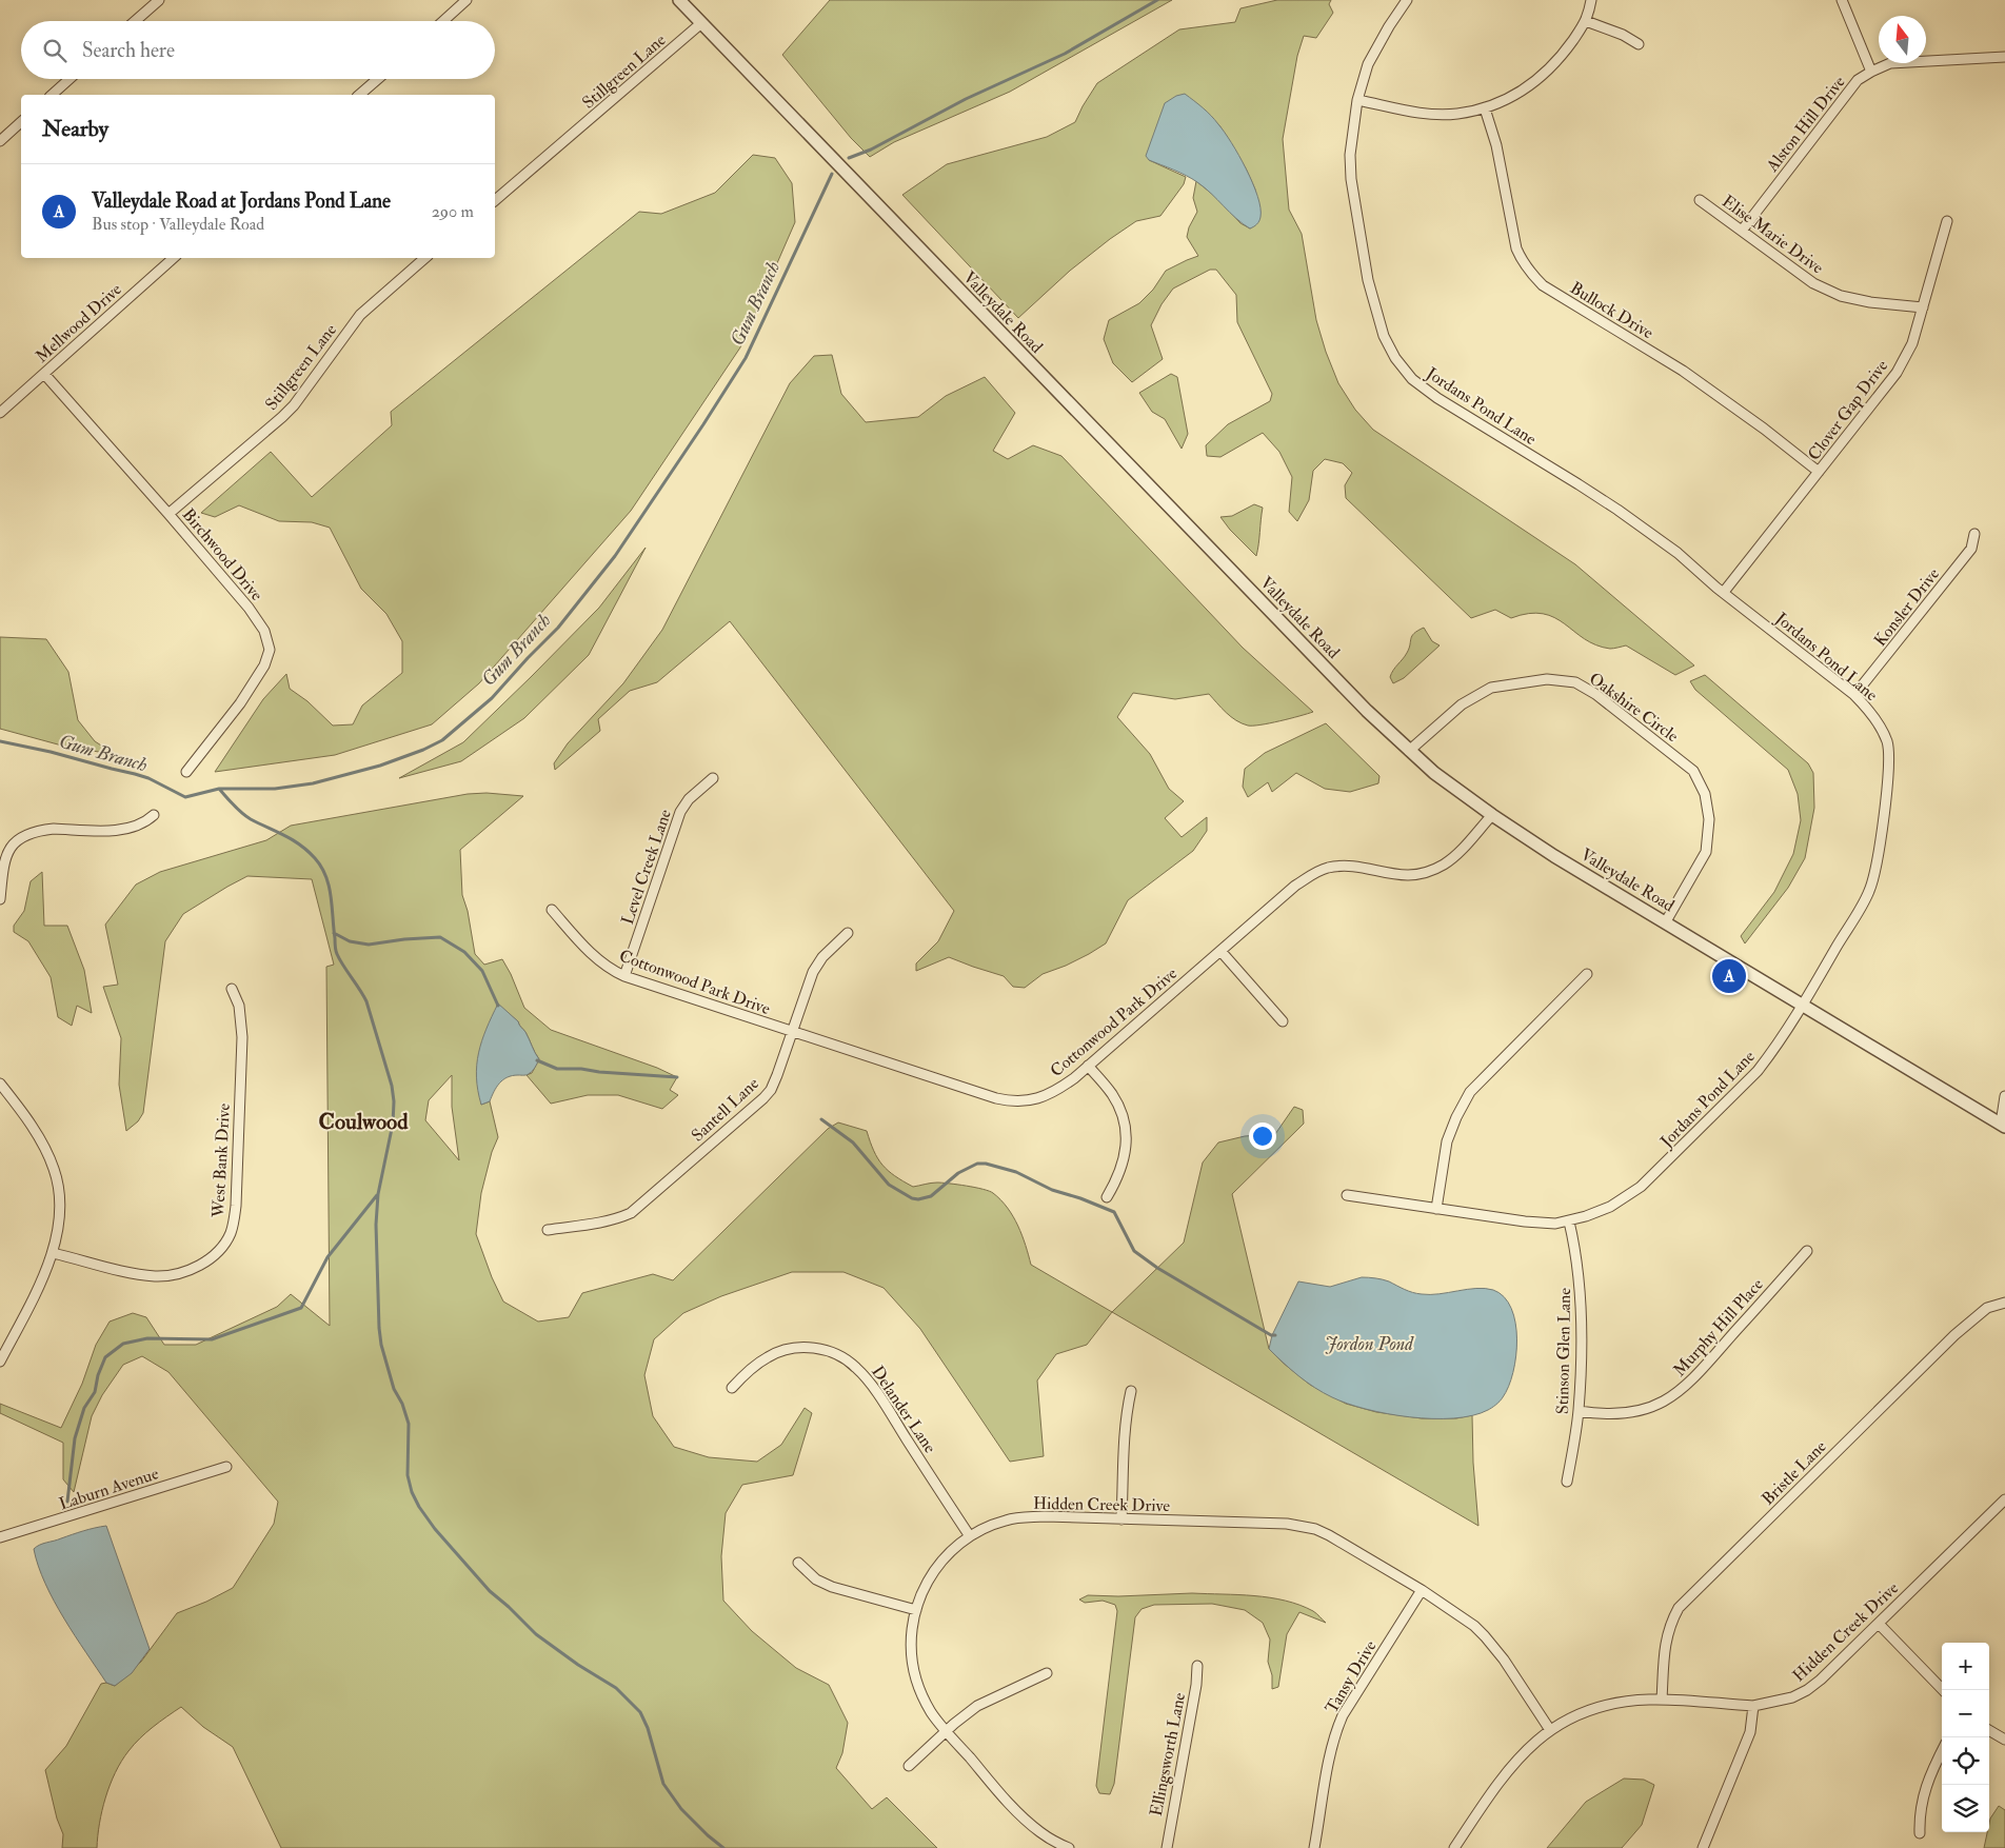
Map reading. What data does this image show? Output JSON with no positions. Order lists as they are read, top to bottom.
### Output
{
  "streets": {
    "street": [
      "Stillgreen Lane",
      "Alston Hill Drive",
      "Elise Marie Drive",
      "Bullock Drive",
      "Valleydale Road",
      "Mellwood Drive",
      "Jordans Pond Lane",
      "Clover Gap Drive",
      "Birchwood Drive",
      "Konsler Drive",
      "Oakshire Circle",
      "Level Creek Lane",
      "Cottonwood Park Drive",
      "Santell Lane",
      "West Bank Drive",
      "Murphy Hill Place",
      "Stinson Glen Lane",
      "Delander Lane",
      "Bristle Lane",
      "Laburn Avenue",
      "Hidden Creek Drive",
      "Tansy Drive",
      "Ellingsworth Lane"
    ]
  },
  "crossings": [
    ["Stillgreen Lane", "Valleydale Road"],
    ["Stillgreen Lane", "Birchwood Drive"],
    ["Alston Hill Drive", "Elise Marie Drive"],
    ["Elise Marie Drive", "Clover Gap Drive"],
    ["Bullock Drive", "Clover Gap Drive"],
    ["Valleydale Road", "Jordans Pond Lane"],
    ["Valleydale Road", "Oakshire Circle"],
    ["Valleydale Road", "Cottonwood Park Drive"],
    ["Mellwood Drive", "Birchwood Drive"],
    ["Jordans Pond Lane", "Clover Gap Drive"],
    ["Jordans Pond Lane", "Konsler Drive"],
    ["Jordans Pond Lane", "Stinson Glen Lane"],
    ["Level Creek Lane", "Cottonwood Park Drive"],
    ["Cottonwood Park Drive", "Santell Lane"],
    ["Murphy Hill Place", "Stinson Glen Lane"],
    ["Delander Lane", "Hidden Creek Drive"],
    ["Bristle Lane", "Hidden Creek Drive"],
    ["Hidden Creek Drive", "Tansy Drive"]
  ],
  "districts": ["Coulwood"],
  "water": ["Gum Branch", "Jordon Pond"],
  "north": "top",
  "page": {
    "search": "Search here",
    "heading": "Nearby",
    "list": [
      {
        "mark": "A",
        "name": "Valleydale Road at Jordans Pond Lane",
        "note": "Bus stop · Valleydale Road",
        "value": "290 m"
      }
    ],
    "pins": "A",
    "map_buttons": ["+", "−"]
  }
}
